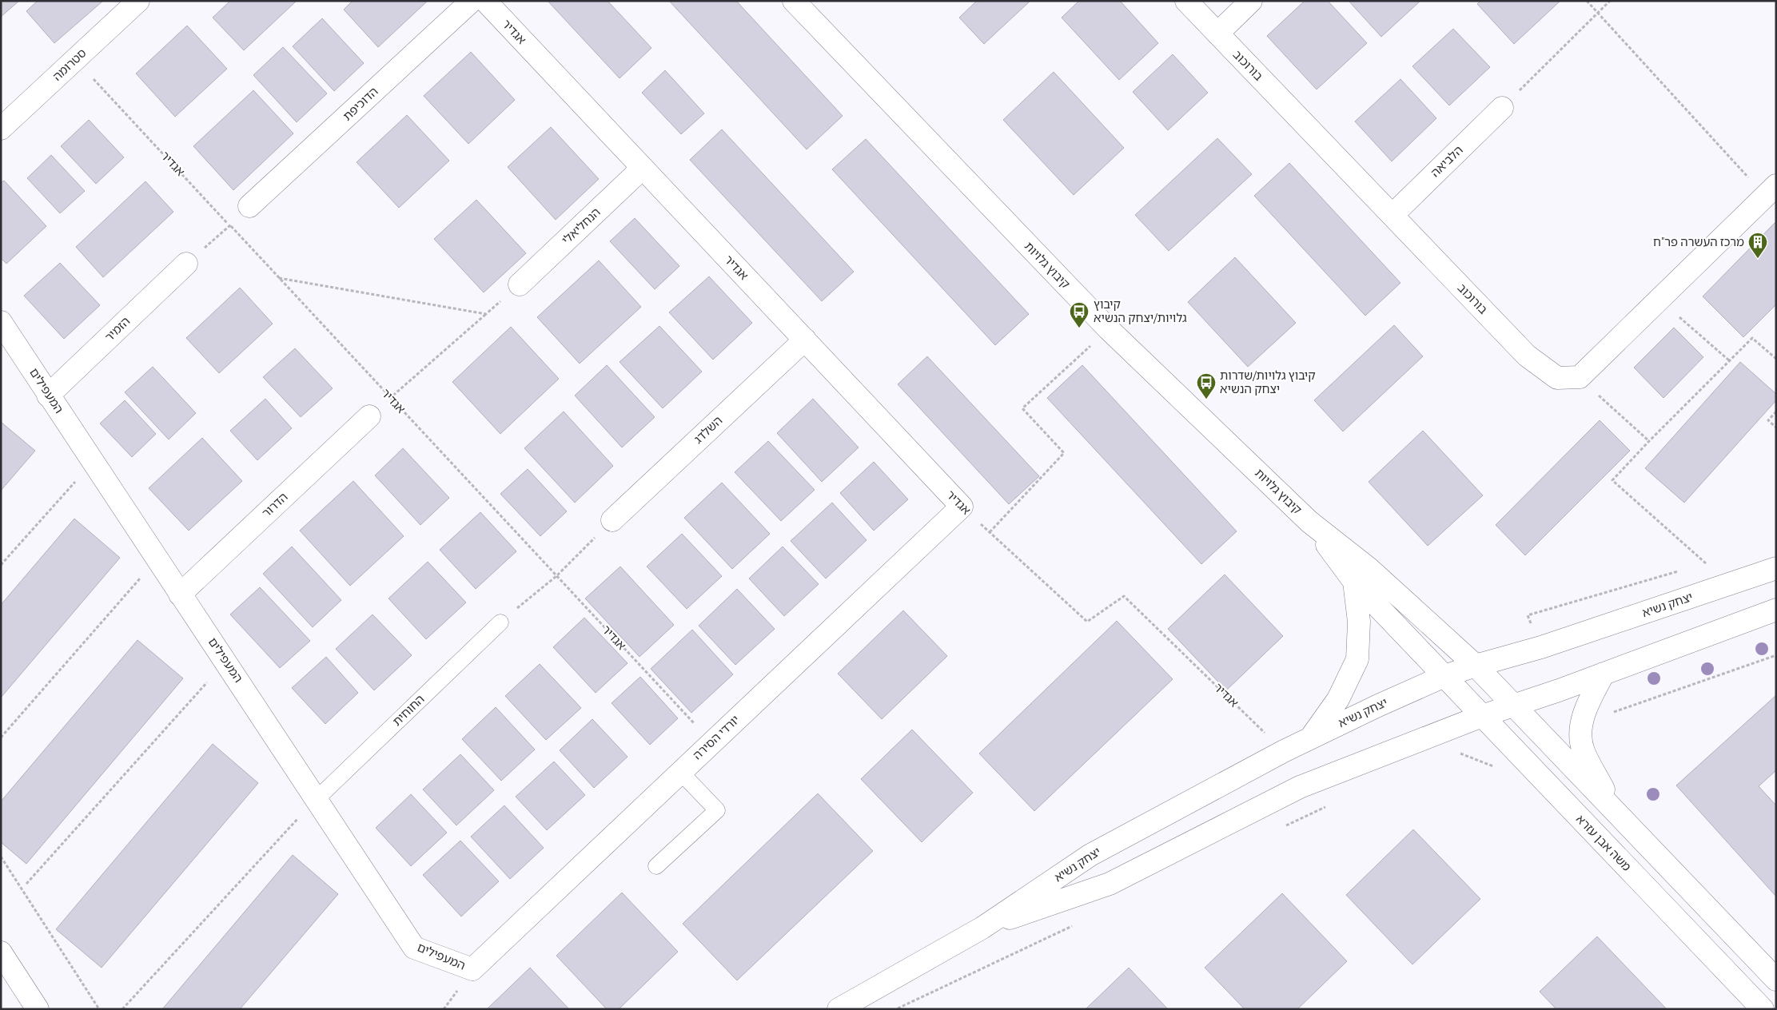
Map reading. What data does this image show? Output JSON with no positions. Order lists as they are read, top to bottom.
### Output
{
  "streets": {
    "street": [
      "אגדיר",
      "סטרומה",
      "בורוכוב",
      "הדוכיפת",
      "הלביאה",
      "הנחליאלי",
      "קיבוץ גלויות",
      "הזמיר",
      "המעפילים",
      "השלדג",
      "הדרור",
      "יצחק נשיא",
      "יורדי הסירה",
      "משה אבן עזרא"
    ],
    "lane": ["החוחית"]
  },
  "crossings": [
    ["אגדיר", "סטרומה"],
    ["אגדיר", "הנחליאלי"],
    ["אגדיר", "השלדג"],
    ["אגדיר", "יצחק נשיא"],
    ["אגדיר", "יורדי הסירה"],
    ["בורוכוב", "הלביאה"],
    ["קיבוץ גלויות", "יצחק נשיא"],
    ["קיבוץ גלויות", "משה אבן עזרא"],
    ["הזמיר", "המעפילים"],
    ["המעפילים", "הדרור"],
    ["המעפילים", "החוחית"],
    ["המעפילים", "יורדי הסירה"],
    ["יצחק נשיא", "משה אבן עזרא"]
  ],
  "places": {
    "building": ["מרכז העשרה פר\"ח"],
    "bus stop": ["קיבוץ גלויות/יצחק הנשיא", "קיבוץ גלויות/שדרות יצחק הנשיא"]
  }
}
